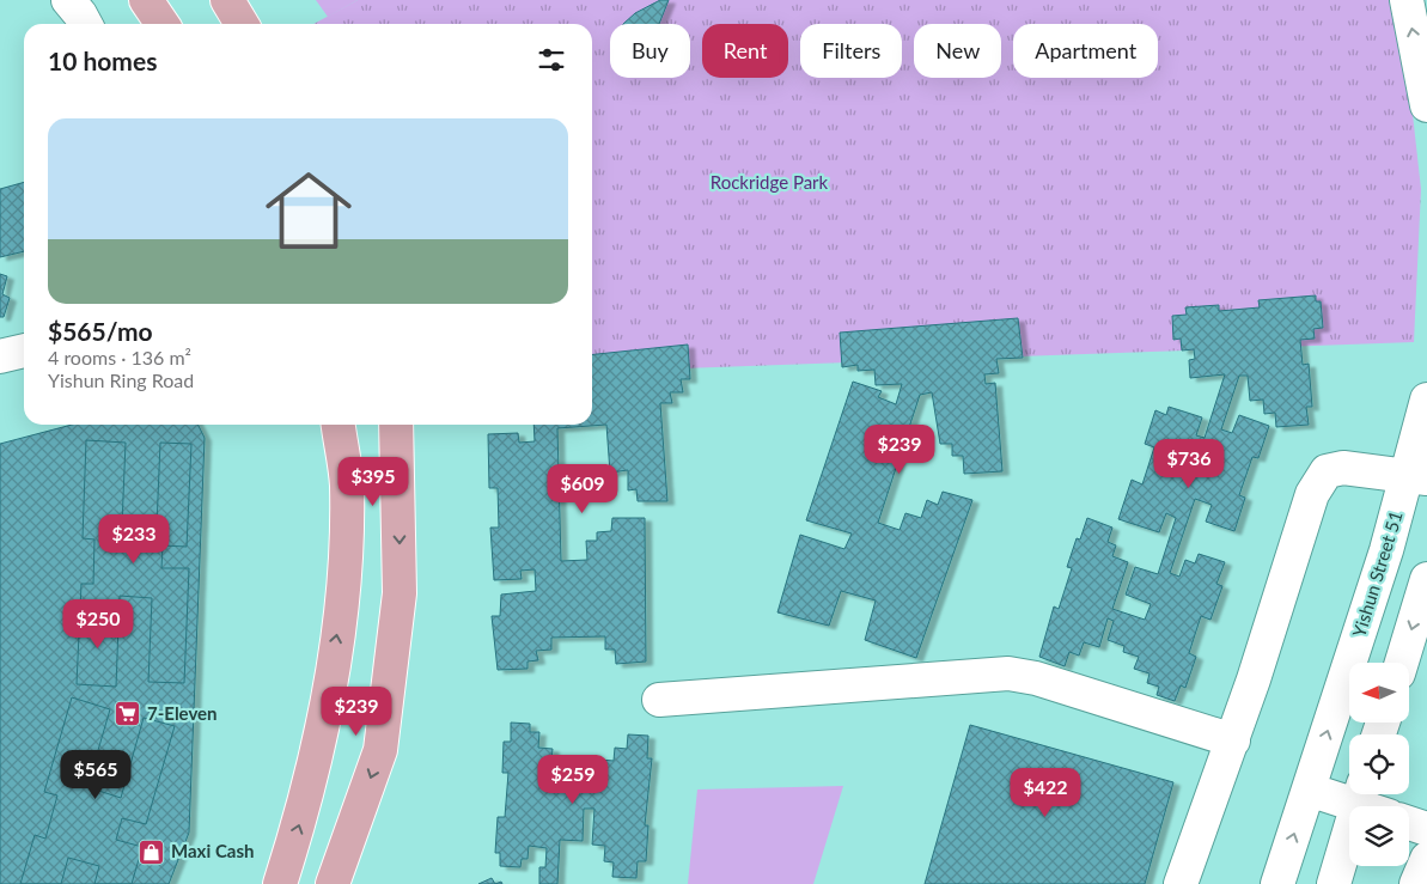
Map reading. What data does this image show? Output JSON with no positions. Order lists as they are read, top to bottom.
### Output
{
  "streets": {
    "street": ["Yishun Street 51"]
  },
  "parks": ["Rockridge Park"],
  "places": {
    "supermarket": ["7-Eleven"],
    "shop": ["Maxi Cash"]
  },
  "north": "left",
  "page": {
    "chip": [
      "Buy",
      "Rent",
      "Filters",
      "New",
      "Apartment"
    ],
    "heading": "10 homes",
    "list": [
      {
        "name": "$565/mo",
        "note": "4 rooms · 136 m² · Yishun Ring Road"
      }
    ],
    "price": [
      "$239",
      "$736",
      "$395",
      "$609",
      "$233",
      "$250",
      "$239",
      "$565",
      "$259",
      "$422"
    ]
  }
}
